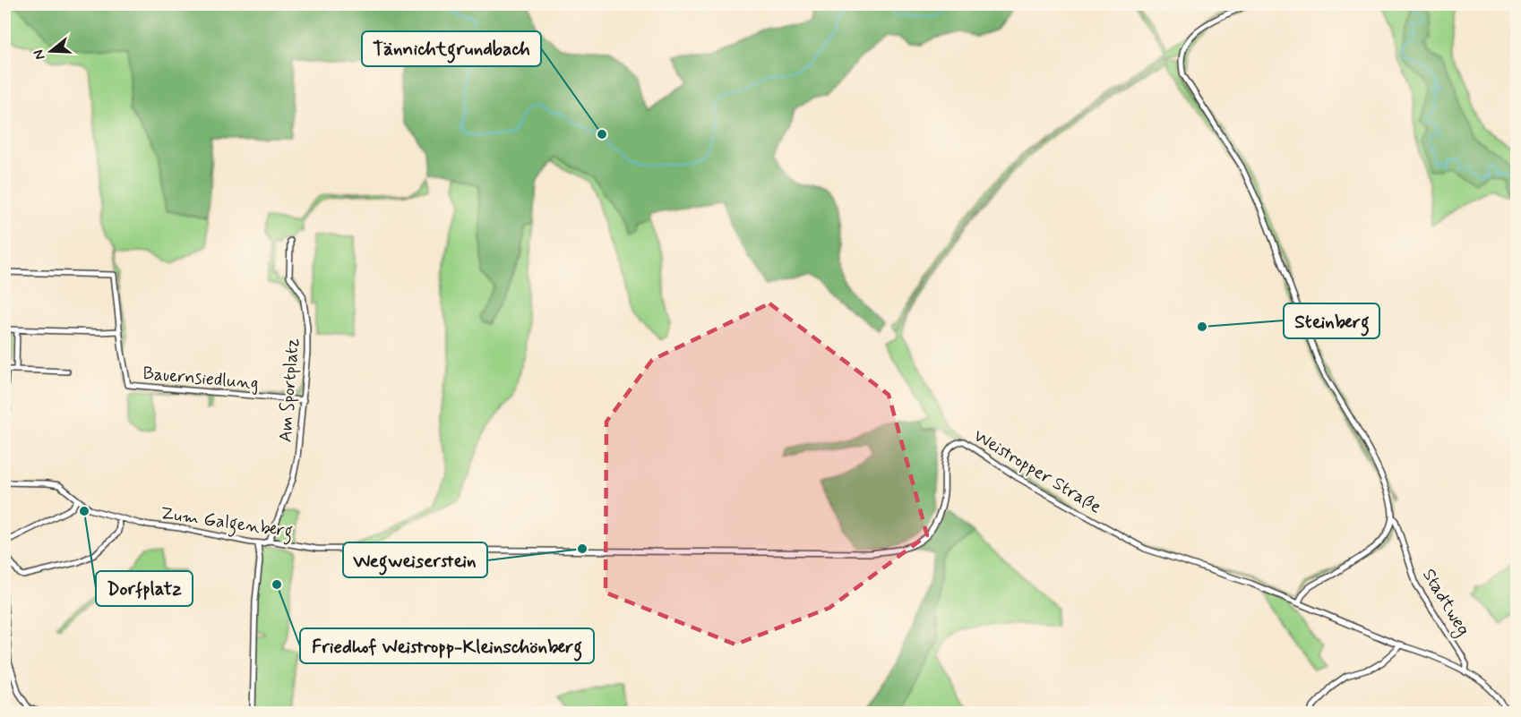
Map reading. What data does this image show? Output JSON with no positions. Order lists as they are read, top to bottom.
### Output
{
  "streets": {
    "street": [
      "Bauernsiedlung",
      "Am Sportplatz",
      "Weistropper Straße",
      "Zum Galgenberg",
      "Stadtweg"
    ]
  },
  "crossings": [
    ["Bauernsiedlung", "Am Sportplatz"],
    ["Am Sportplatz", "Zum Galgenberg"],
    ["Weistropper Straße", "Zum Galgenberg"],
    ["Weistropper Straße", "Stadtweg"]
  ],
  "places": [
    "Tännichtgrundbach",
    "Steinberg",
    "Dorfplatz",
    "Wegweiserstein",
    "Friedhof Weistropp-Kleinschönberg"
  ],
  "north": "left"
}
